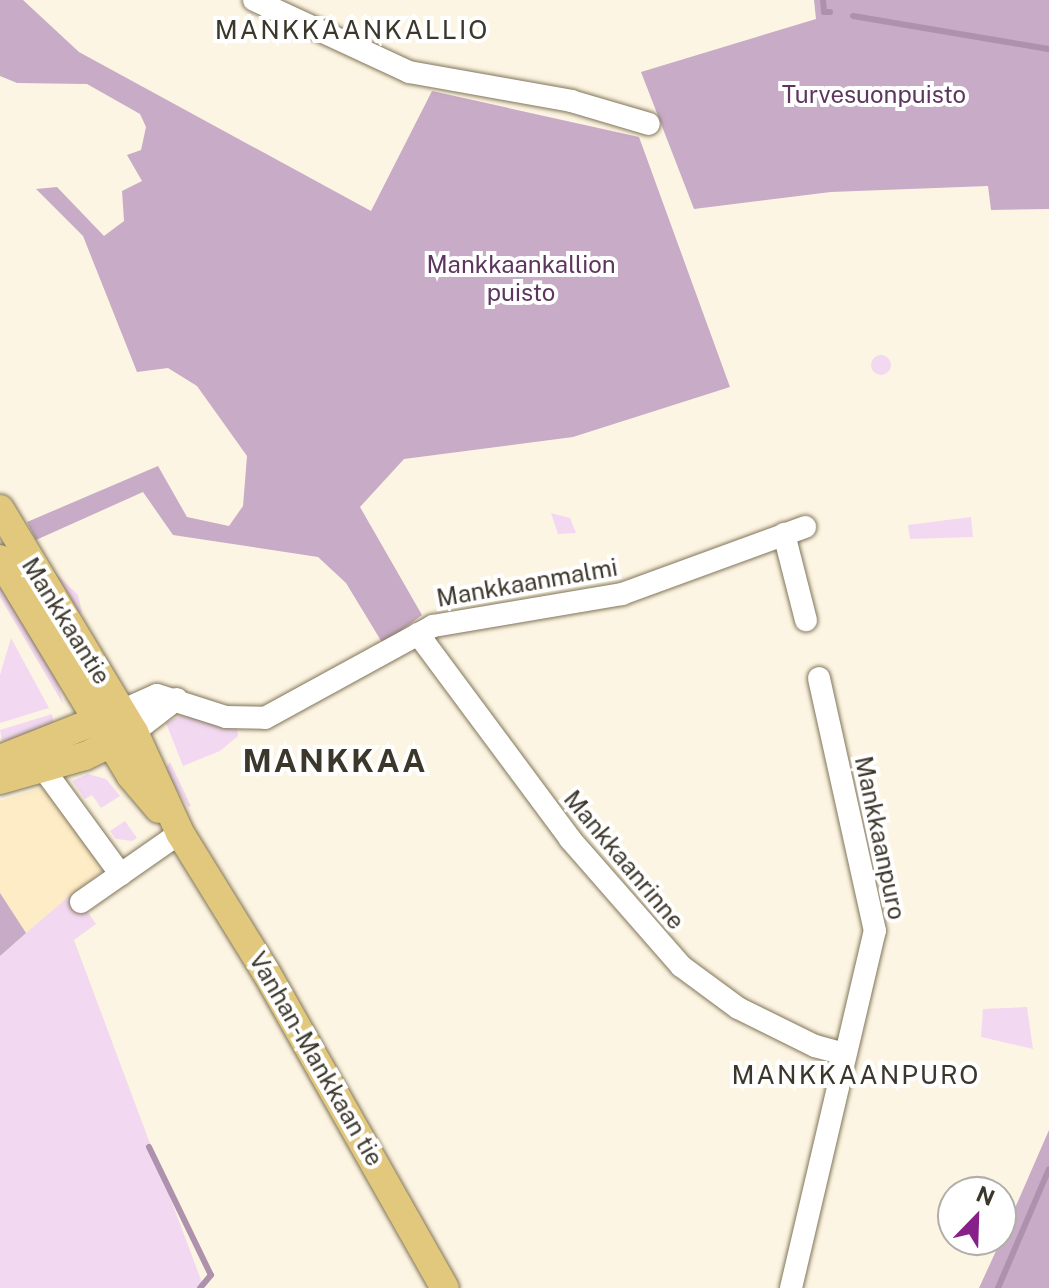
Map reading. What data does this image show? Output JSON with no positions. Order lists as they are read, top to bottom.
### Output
{
  "streets": {
    "main road": ["Mankkaantie", "Vanhan-Mankkaan tie"],
    "street": ["Mankkaanmalmi", "Mankkaanpuro", "Mankkaanrinne"]
  },
  "crossings": [
    ["Mankkaanmalmi", "Mankkaantie"],
    ["Mankkaanmalmi", "Mankkaanrinne"],
    ["Mankkaanmalmi", "Vanhan-Mankkaan tie"],
    ["Mankkaantie", "Vanhan-Mankkaan tie"],
    ["Mankkaanpuro", "Mankkaanrinne"]
  ],
  "districts": ["MANKKAANKALLIO", "MANKKAA", "MANKKAANPURO"],
  "parks": ["Turvesuonpuisto", "Mankkaankallion puisto"],
  "north": "top right"
}
